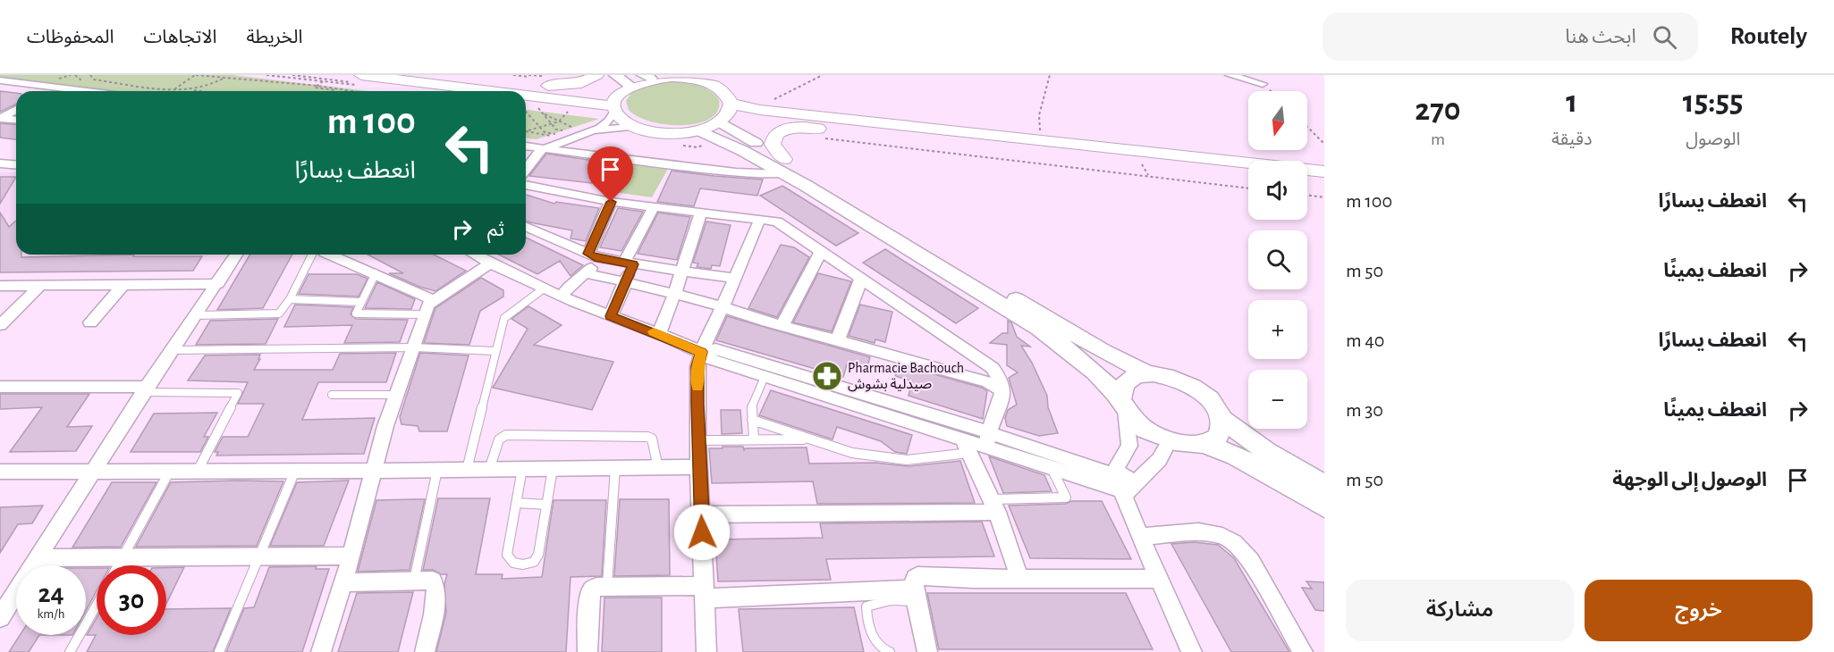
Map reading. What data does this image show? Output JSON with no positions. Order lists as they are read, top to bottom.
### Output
{
  "places": {
    "pharmacy": ["Pharmacie Bachouch صيدلية بشوش"]
  },
  "north": "bottom",
  "page": {
    "header": "Routely",
    "search": "ابحث هنا",
    "nav": ["الخريطة", "الاتجاهات", "المحفوظات"],
    "eta": [
      "15:55",
      "الوصول",
      "1",
      "دقيقة",
      "270",
      "m"
    ],
    "map_buttons": ["+", "−"],
    "turn": ["100 m", "انعطف يسارًا"],
    "list": [
      {
        "name": "انعطف يسارًا",
        "value": "100 m"
      },
      {
        "name": "انعطف يمينًا",
        "value": "50 m"
      },
      {
        "name": "انعطف يسارًا",
        "value": "40 m"
      },
      {
        "name": "انعطف يمينًا",
        "value": "30 m"
      },
      {
        "name": "الوصول إلى الوجهة",
        "value": "50 m"
      }
    ],
    "then": "ثم",
    "speed": "24 km/h",
    "limit": "30",
    "buttons": ["خروج", "مشاركة"]
  }
}
